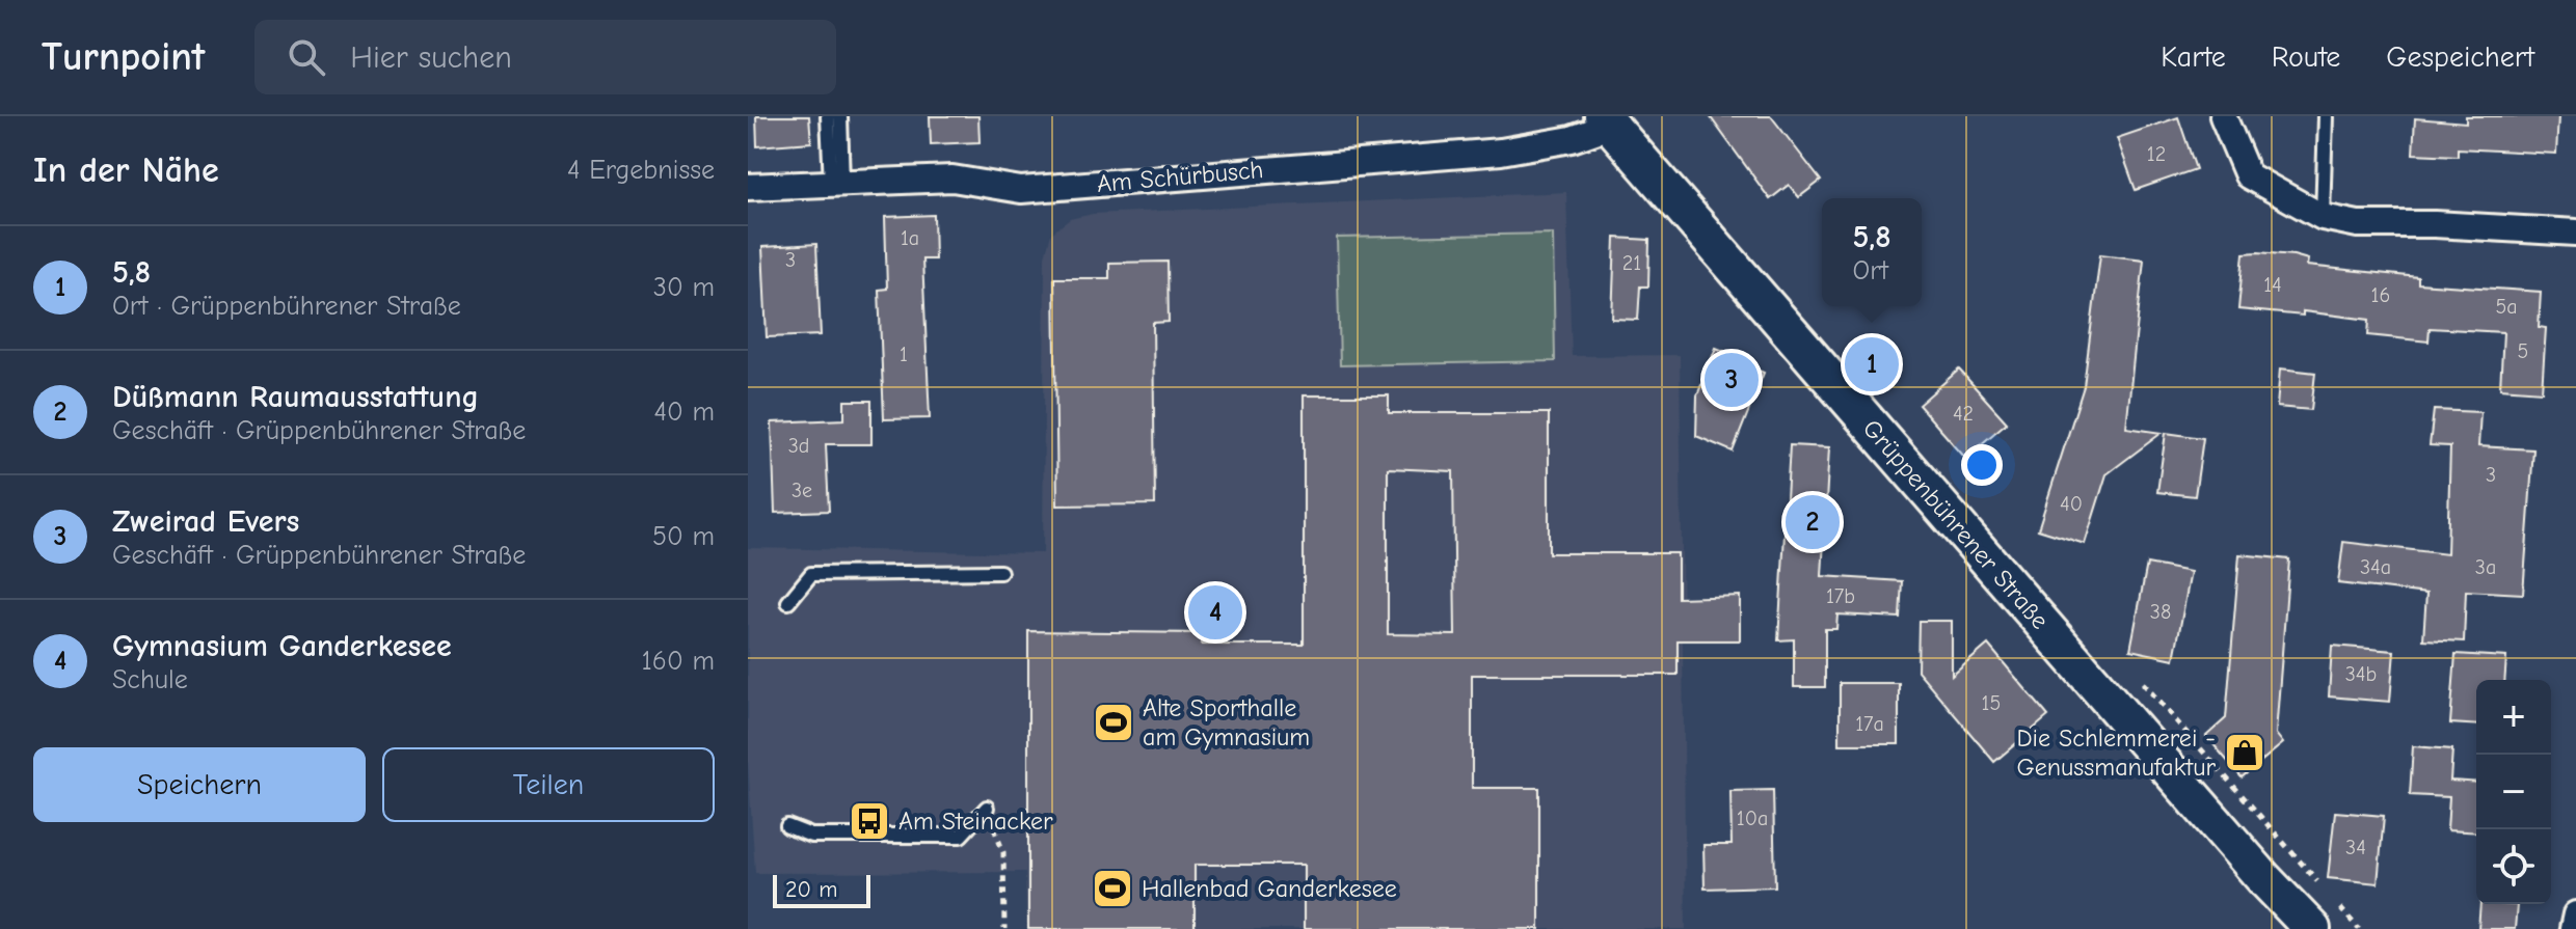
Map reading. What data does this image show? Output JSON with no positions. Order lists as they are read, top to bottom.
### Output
{
  "streets": {
    "street": ["Am Schürbusch", "Grüppenbührener Straße"]
  },
  "crossings": [
    ["Am Schürbusch", "Grüppenbührener Straße"]
  ],
  "places": {
    "sports": ["Alte Sporthalle am Gymnasium", "Hallenbad Ganderkesee"],
    "shop": ["Die Schlemmerei - Genussmanufaktur"],
    "bus stop": ["Am Steinacker"]
  },
  "house_numbers": [
    "12",
    "1a",
    "3",
    "21",
    "14",
    "16",
    "5a",
    "5",
    "1",
    "42",
    "3d",
    "3",
    "3e",
    "40",
    "34a",
    "3a",
    "17b",
    "38",
    "34b",
    "15",
    "17a",
    "10a",
    "34"
  ],
  "scale_bar": "20 m",
  "page": {
    "header": "Turnpoint",
    "search": "Hier suchen",
    "nav": ["Karte", "Route", "Gespeichert"],
    "heading": ["In der Nähe", "4 Ergebnisse"],
    "popup": ["5,8", "Ort"],
    "list": [
      {
        "mark": "1",
        "name": "5,8",
        "note": "Ort · Grüppenbührener Straße",
        "value": "30 m"
      },
      {
        "mark": "2",
        "name": "Düßmann Raumausstattung",
        "note": "Geschäft · Grüppenbührener Straße",
        "value": "40 m"
      },
      {
        "mark": "3",
        "name": "Zweirad Evers",
        "note": "Geschäft · Grüppenbührener Straße",
        "value": "50 m"
      },
      {
        "mark": "4",
        "name": "Gymnasium Ganderkesee",
        "note": "Schule",
        "value": "160 m"
      }
    ],
    "pins": [
      "1",
      "3",
      "2",
      "4"
    ],
    "map_buttons": ["+", "−"],
    "buttons": ["Speichern", "Teilen"],
    "scale": "20 m"
  }
}
